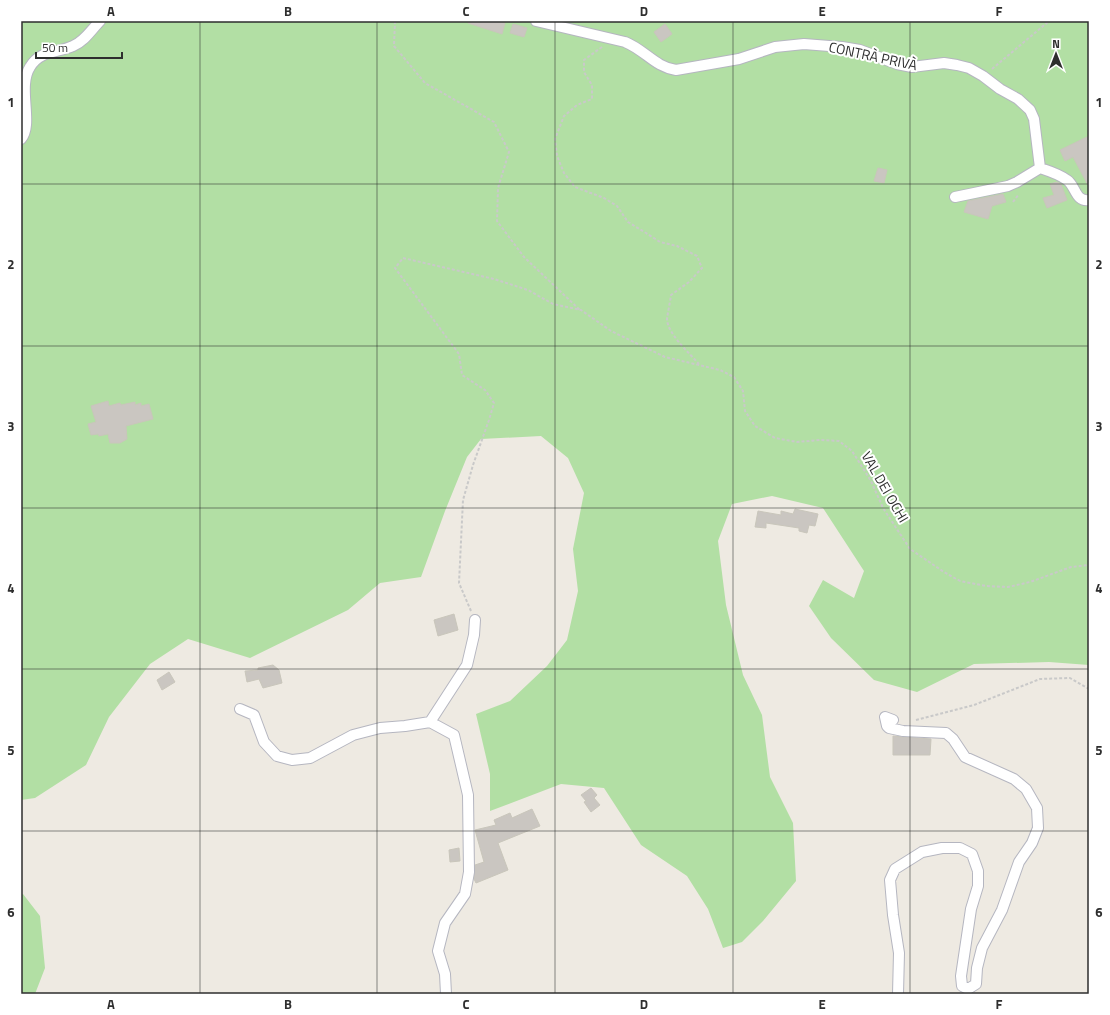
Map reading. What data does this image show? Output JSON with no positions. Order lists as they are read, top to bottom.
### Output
{
  "streets": {
    "street": ["CONTRÀ PRIVÀ"],
    "path": ["VAL DEI OCHI"]
  },
  "scale_bar": "50 m",
  "north": "top",
  "grid": {
    "columns": [
      "A",
      "B",
      "C",
      "D",
      "E",
      "F"
    ],
    "rows": [
      "1",
      "2",
      "3",
      "4",
      "5",
      "6"
    ]
  }
}
